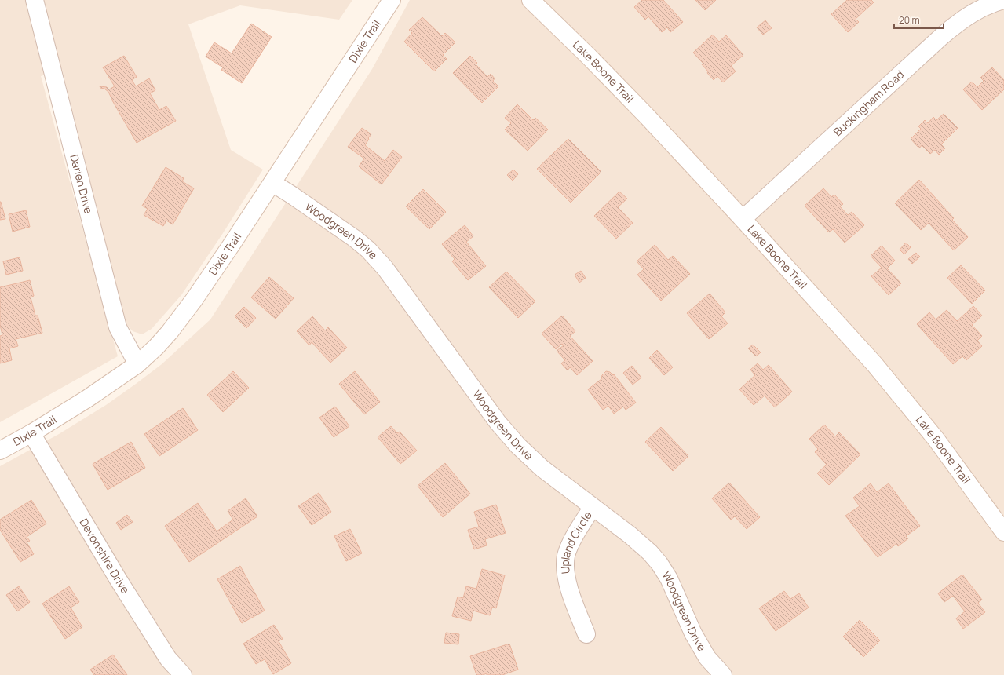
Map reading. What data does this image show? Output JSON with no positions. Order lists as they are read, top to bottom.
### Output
{
  "streets": {
    "street": [
      "Dixie Trail",
      "Lake Boone Trail",
      "Buckingham Road",
      "Darien Drive",
      "Woodgreen Drive",
      "Upland Circle",
      "Devonshire Drive"
    ]
  },
  "crossings": [
    ["Dixie Trail", "Darien Drive"],
    ["Dixie Trail", "Woodgreen Drive"],
    ["Dixie Trail", "Devonshire Drive"],
    ["Lake Boone Trail", "Buckingham Road"],
    ["Woodgreen Drive", "Upland Circle"]
  ],
  "scale_bar": "20 m"
}
